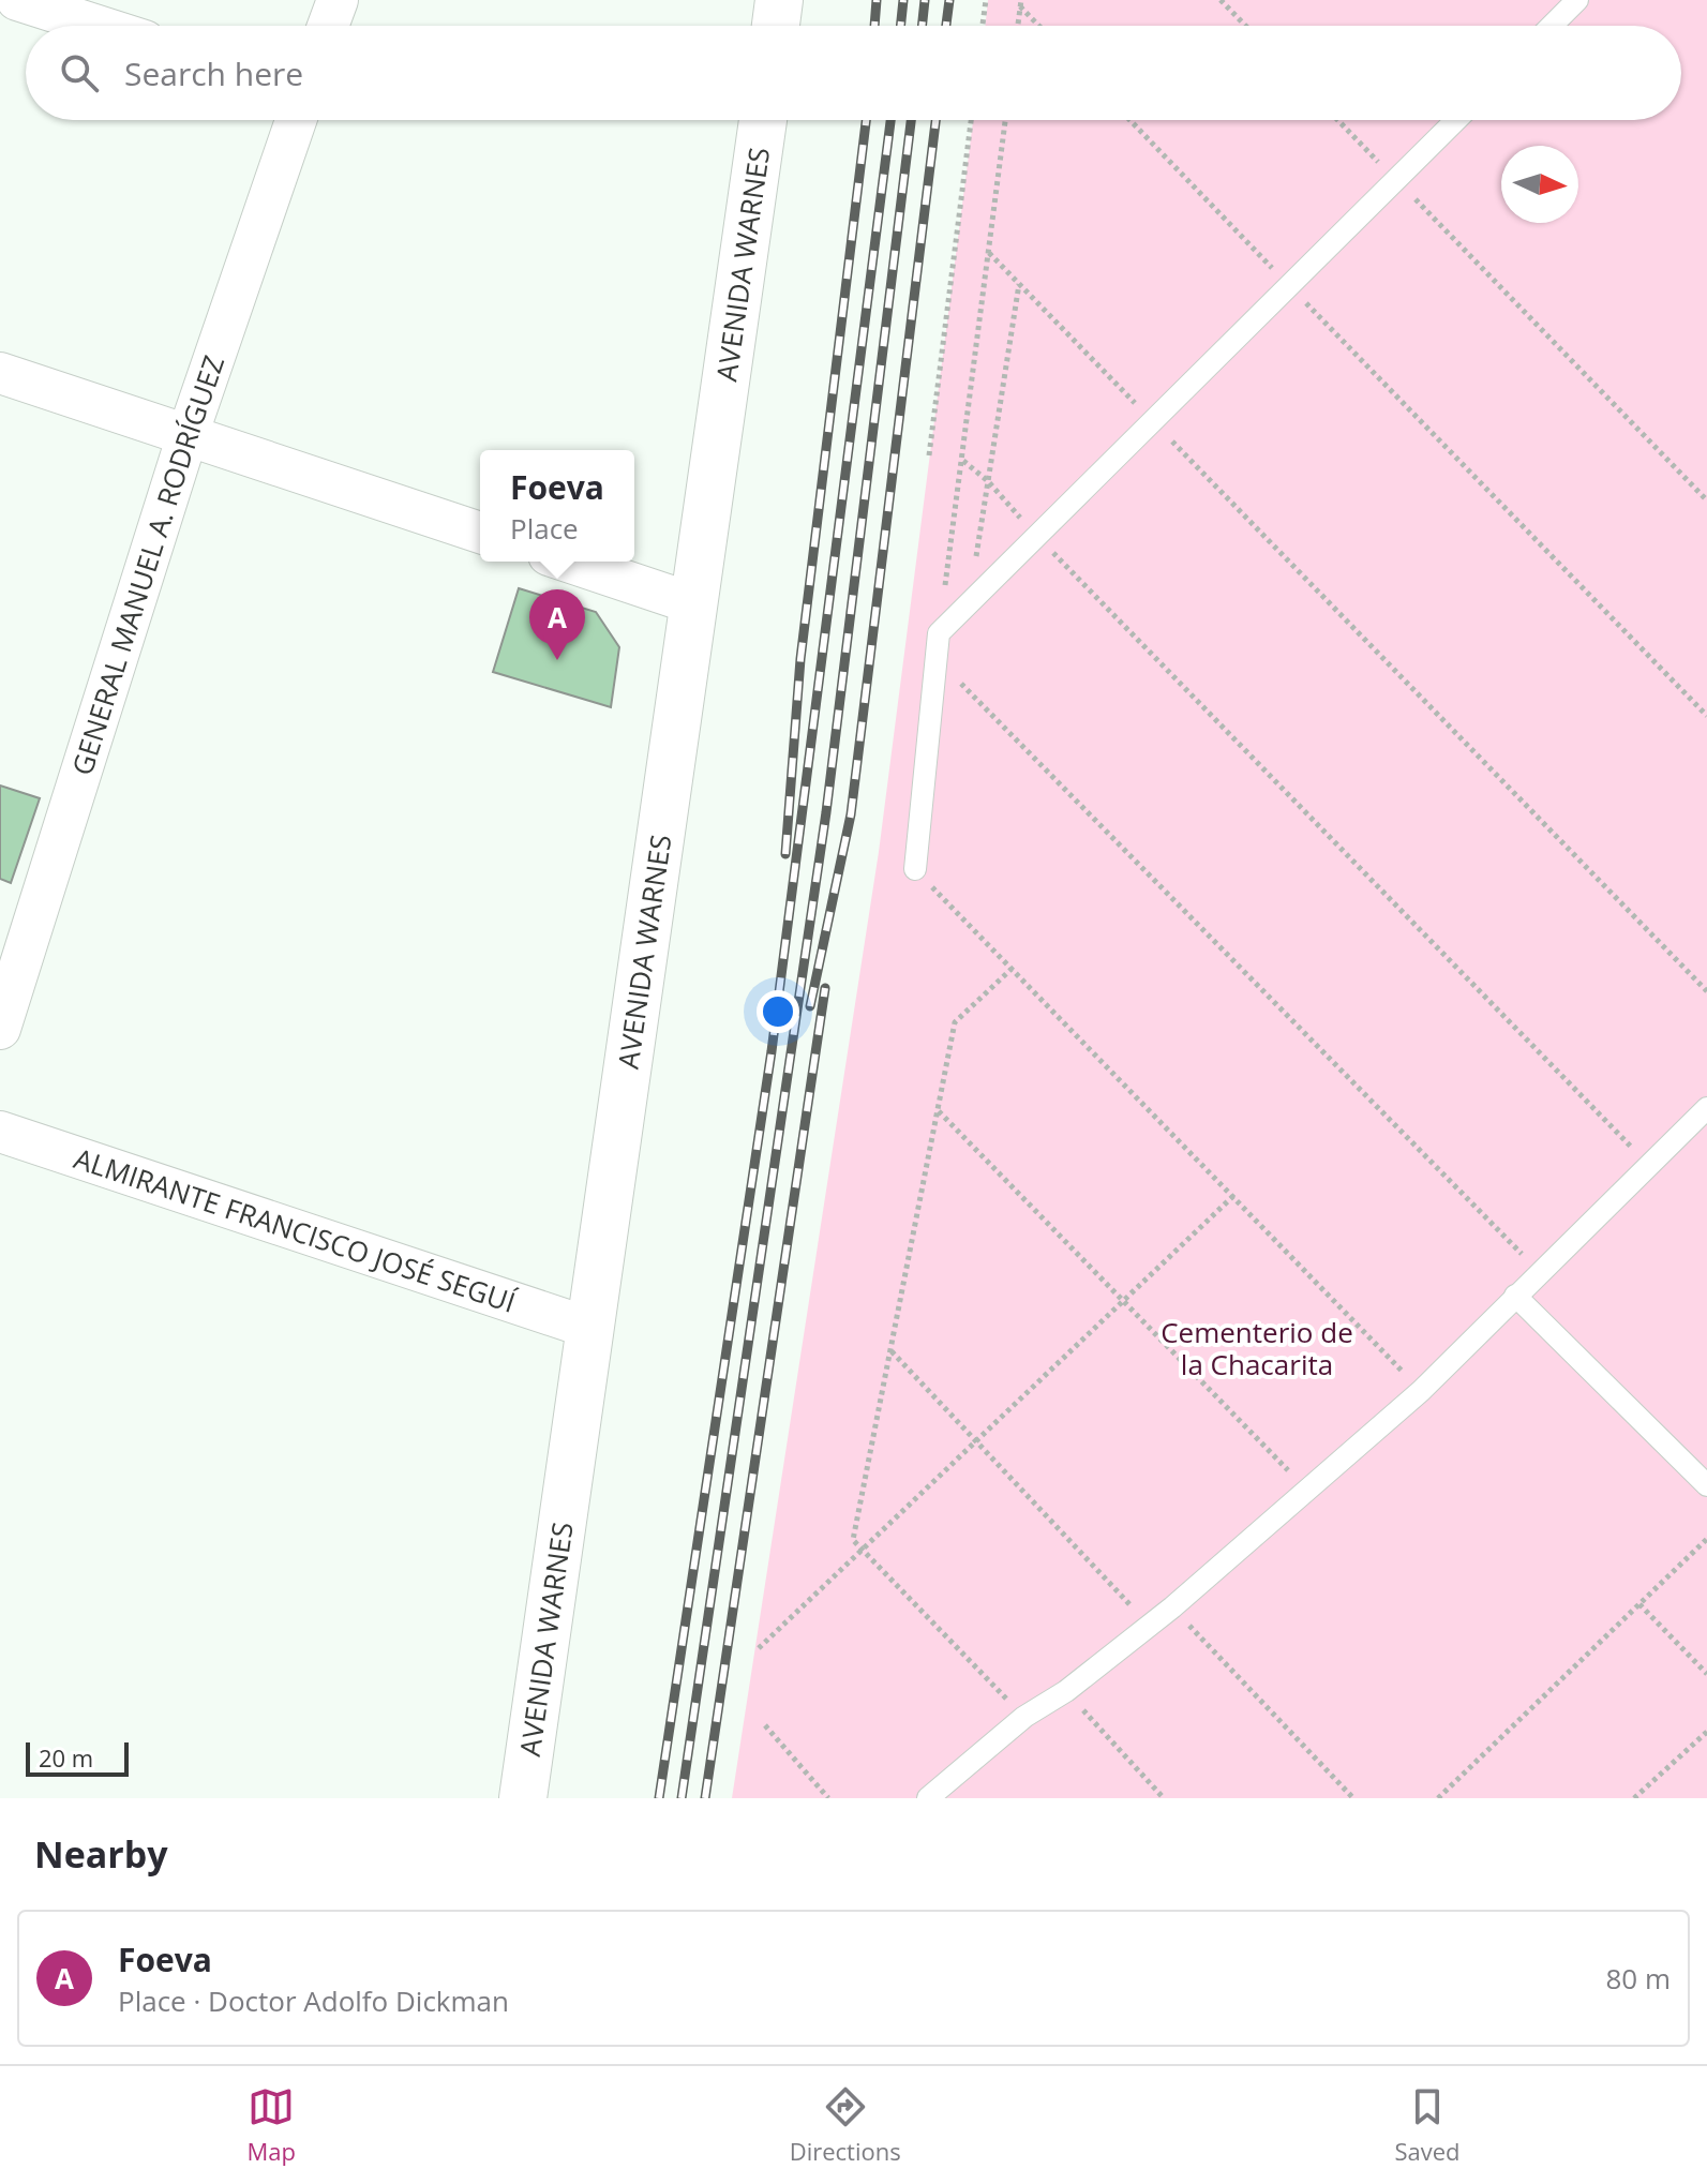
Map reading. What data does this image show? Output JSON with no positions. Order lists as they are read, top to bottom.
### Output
{
  "streets": {
    "main road": ["AVENIDA WARNES"],
    "street": ["GENERAL MANUEL A. RODRÍGUEZ", "ALMIRANTE FRANCISCO JOSÉ SEGUÍ"]
  },
  "crossings": [
    ["AVENIDA WARNES", "ALMIRANTE FRANCISCO JOSÉ SEGUÍ"]
  ],
  "parks": ["Cementerio de la Chacarita"],
  "scale_bar": "20 m",
  "north": "right",
  "page": {
    "search": "Search here",
    "popup": ["Foeva", "Place"],
    "pins": "A",
    "scale": "20 m",
    "heading": "Nearby",
    "list": [
      {
        "mark": "A",
        "name": "Foeva",
        "note": "Place · Doctor Adolfo Dickman",
        "value": "80 m"
      }
    ],
    "nav": ["Map", "Directions", "Saved"]
  }
}
